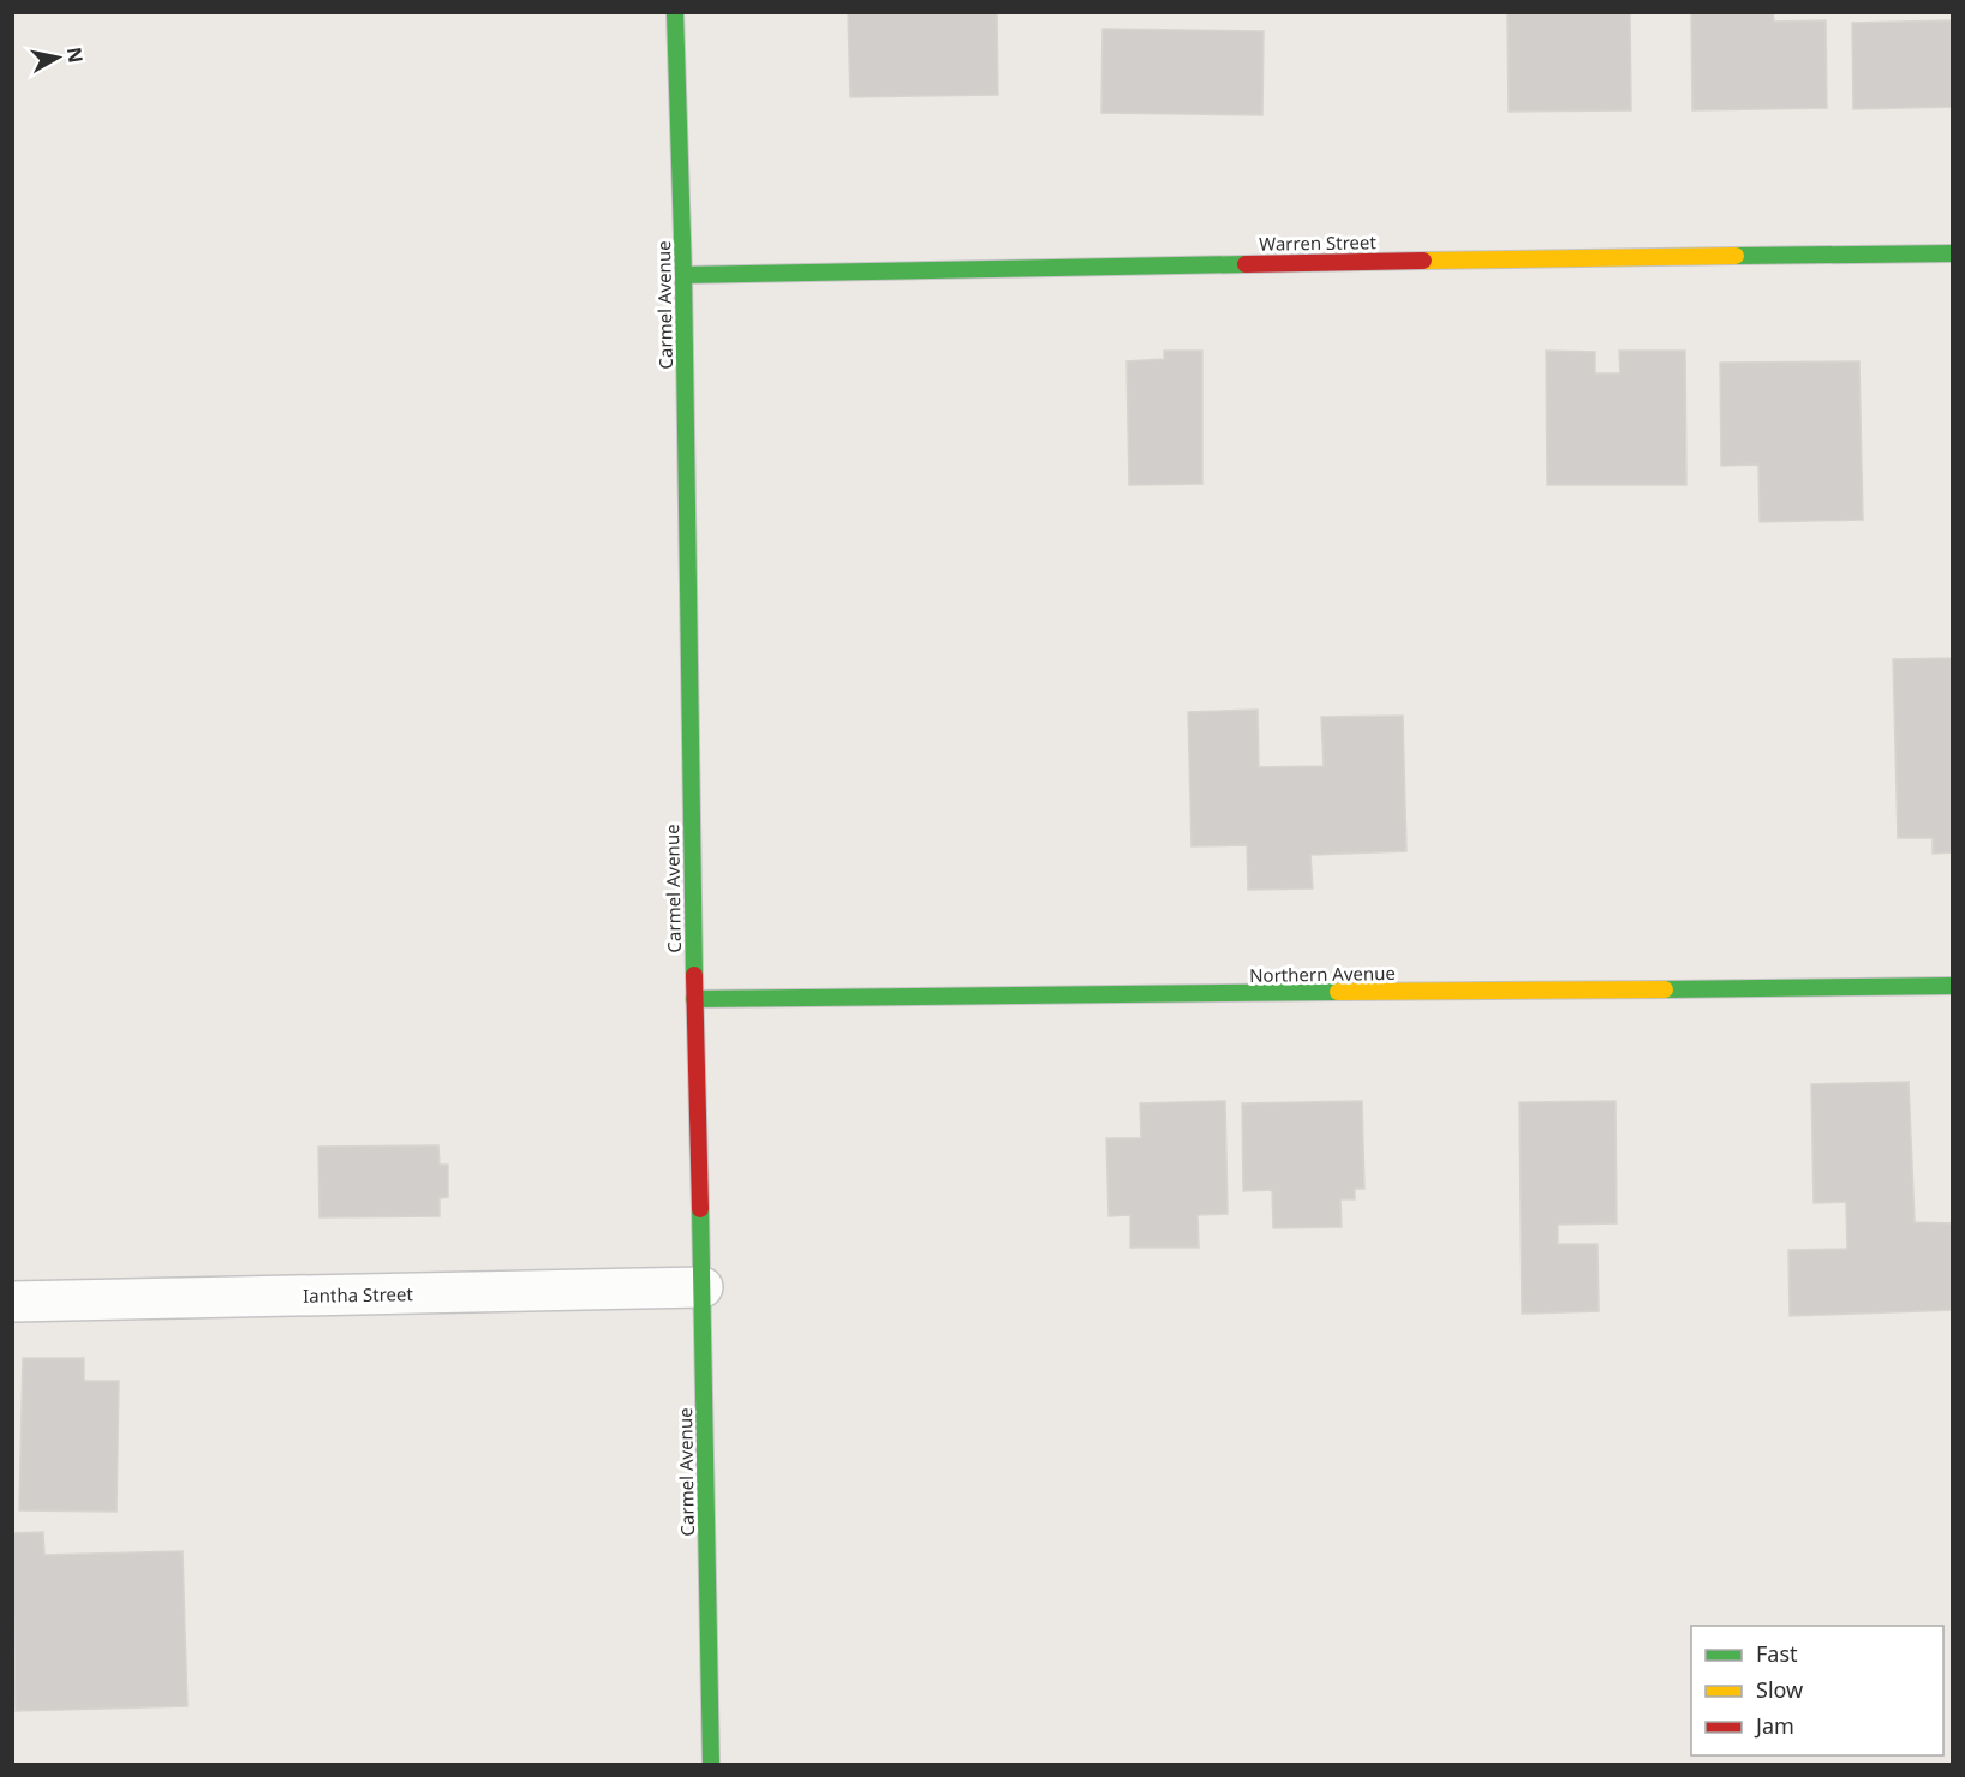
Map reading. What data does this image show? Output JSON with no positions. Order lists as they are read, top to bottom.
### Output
{
  "streets": {
    "street": [
      "Warren Street",
      "Carmel Avenue",
      "Northern Avenue",
      "Iantha Street"
    ]
  },
  "crossings": [
    ["Warren Street", "Carmel Avenue"],
    ["Carmel Avenue", "Northern Avenue"],
    ["Carmel Avenue", "Iantha Street"]
  ],
  "legend": ["Fast", "Slow", "Jam"],
  "north": "right"
}
